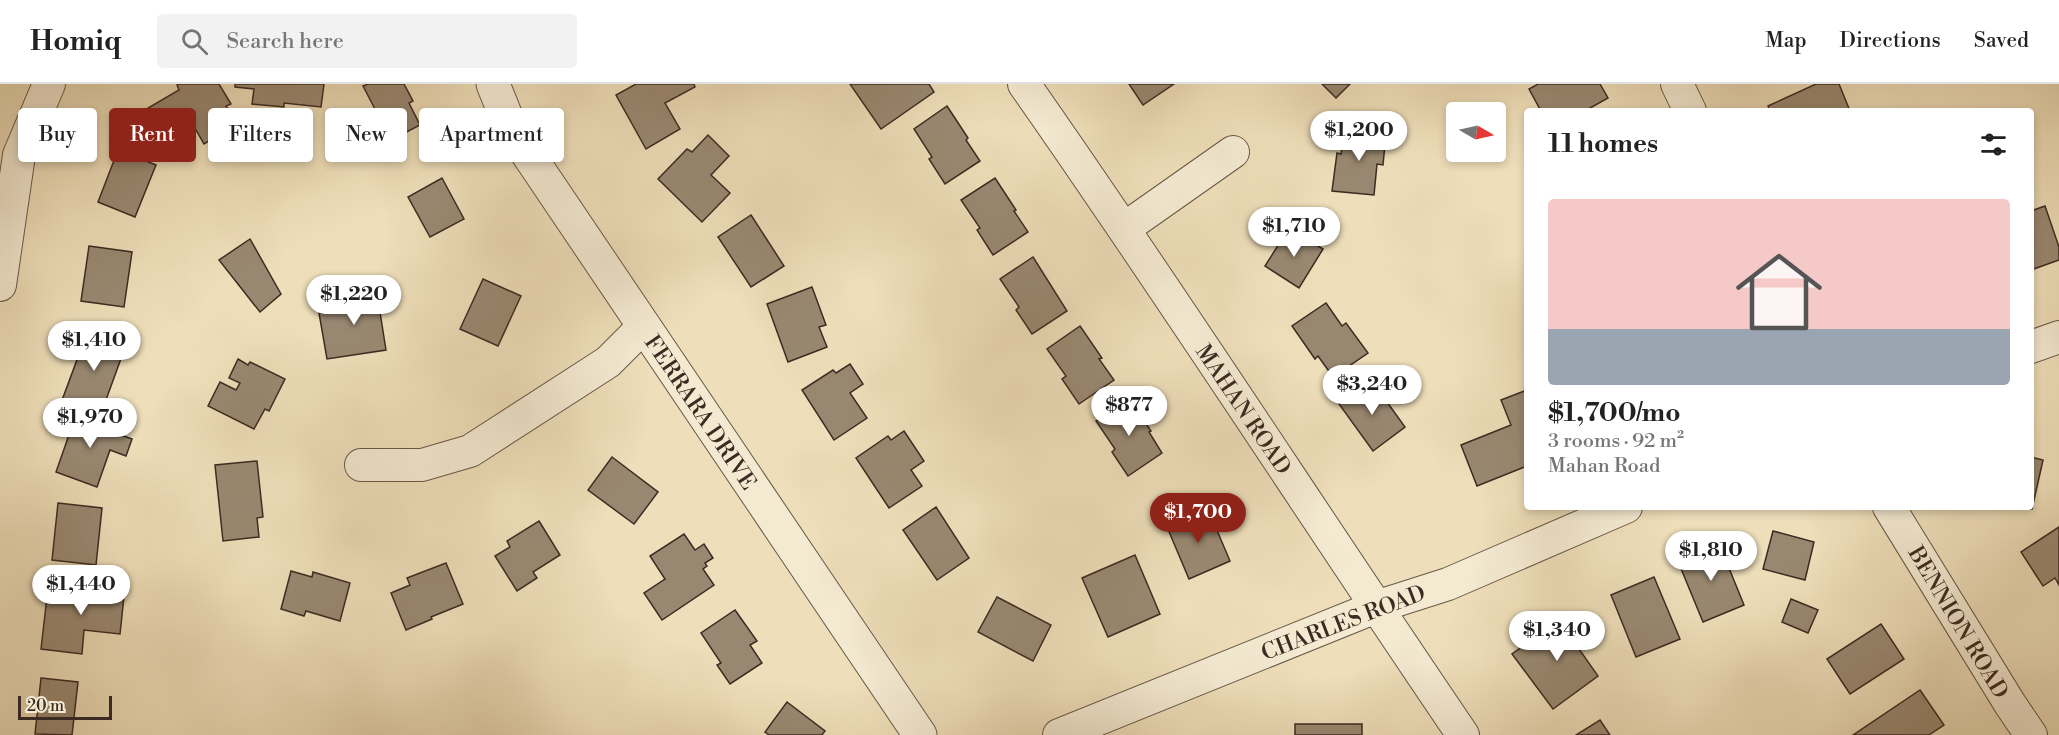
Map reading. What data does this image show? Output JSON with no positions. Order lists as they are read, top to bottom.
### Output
{
  "streets": {
    "street": [
      "MAHAN ROAD",
      "FERRARA DRIVE",
      "CHARLES ROAD",
      "BENNION ROAD"
    ]
  },
  "crossings": [
    ["MAHAN ROAD", "CHARLES ROAD"]
  ],
  "scale_bar": "20 m",
  "north": "right",
  "page": {
    "header": "Homiq",
    "search": "Search here",
    "nav": ["Map", "Directions", "Saved"],
    "chip": [
      "Buy",
      "Rent",
      "Filters",
      "New",
      "Apartment"
    ],
    "heading": "11 homes",
    "price": [
      "$1,200",
      "$1,710",
      "$1,220",
      "$1,410",
      "$3,240",
      "$877",
      "$1,970",
      "$1,700",
      "$1,810",
      "$1,440",
      "$1,340"
    ],
    "list": [
      {
        "name": "$1,700/mo",
        "note": "3 rooms · 92 m² · Mahan Road"
      }
    ],
    "scale": "20 m"
  }
}
